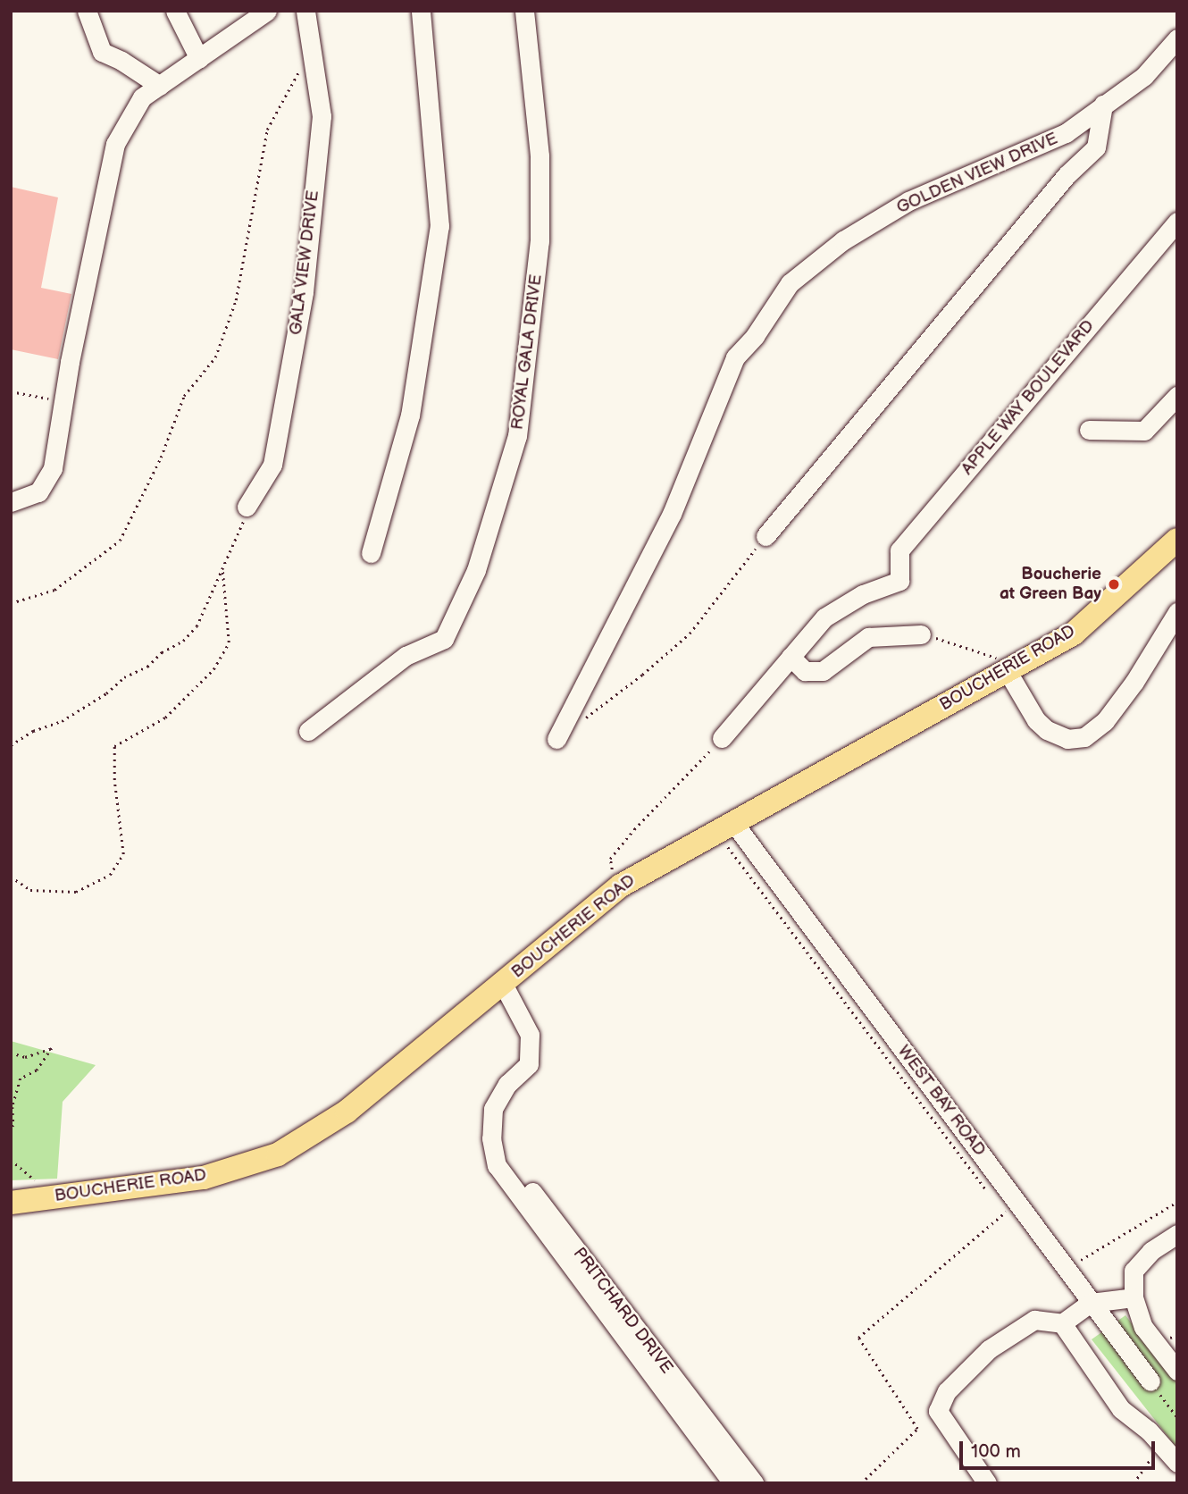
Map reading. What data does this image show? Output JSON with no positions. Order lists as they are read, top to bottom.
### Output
{
  "streets": {
    "main road": ["BOUCHERIE ROAD"],
    "street": [
      "GOLDEN VIEW DRIVE",
      "GALA VIEW DRIVE",
      "ROYAL GALA DRIVE",
      "APPLE WAY BOULEVARD",
      "WEST BAY ROAD",
      "PRITCHARD DRIVE"
    ]
  },
  "crossings": [
    ["BOUCHERIE ROAD", "WEST BAY ROAD"],
    ["BOUCHERIE ROAD", "PRITCHARD DRIVE"]
  ],
  "places": ["Boucherie at Green Bay"],
  "scale_bar": "100 m"
}
